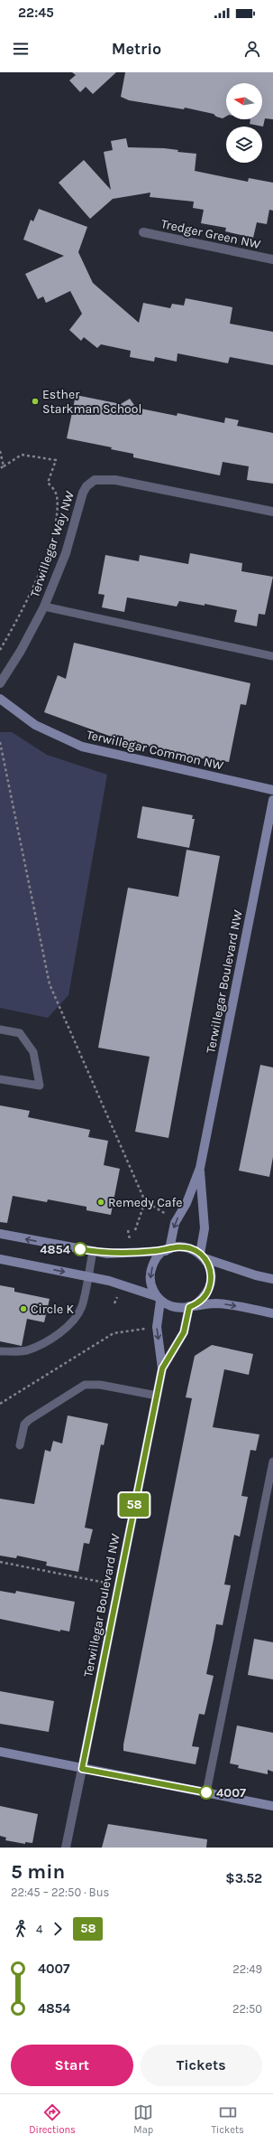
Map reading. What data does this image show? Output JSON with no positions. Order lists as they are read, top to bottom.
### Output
{
  "streets": {
    "street": [
      "Tredger Green NW",
      "Terwillegar Way NW",
      "Terwillegar Common NW",
      "Terwillegar Boulevard NW"
    ]
  },
  "places": [
    "Esther Starkman School",
    "Remedy Cafe",
    "4854",
    "Circle K",
    "4007"
  ],
  "lines": ["bus line 58"],
  "north": "left",
  "page": {
    "status": "22:45",
    "header": "Metrio",
    "on_map": "58",
    "heading": ["5 min", "22:45 – 22:50 · Bus", "$3.52"],
    "legs": ["4", "58"],
    "list": [
      {
        "name": "4007",
        "value": "22:49"
      },
      {
        "name": "4854",
        "value": "22:50"
      }
    ],
    "buttons": ["Start", "Tickets"],
    "tabs": ["Directions", "Map", "Tickets"]
  }
}
